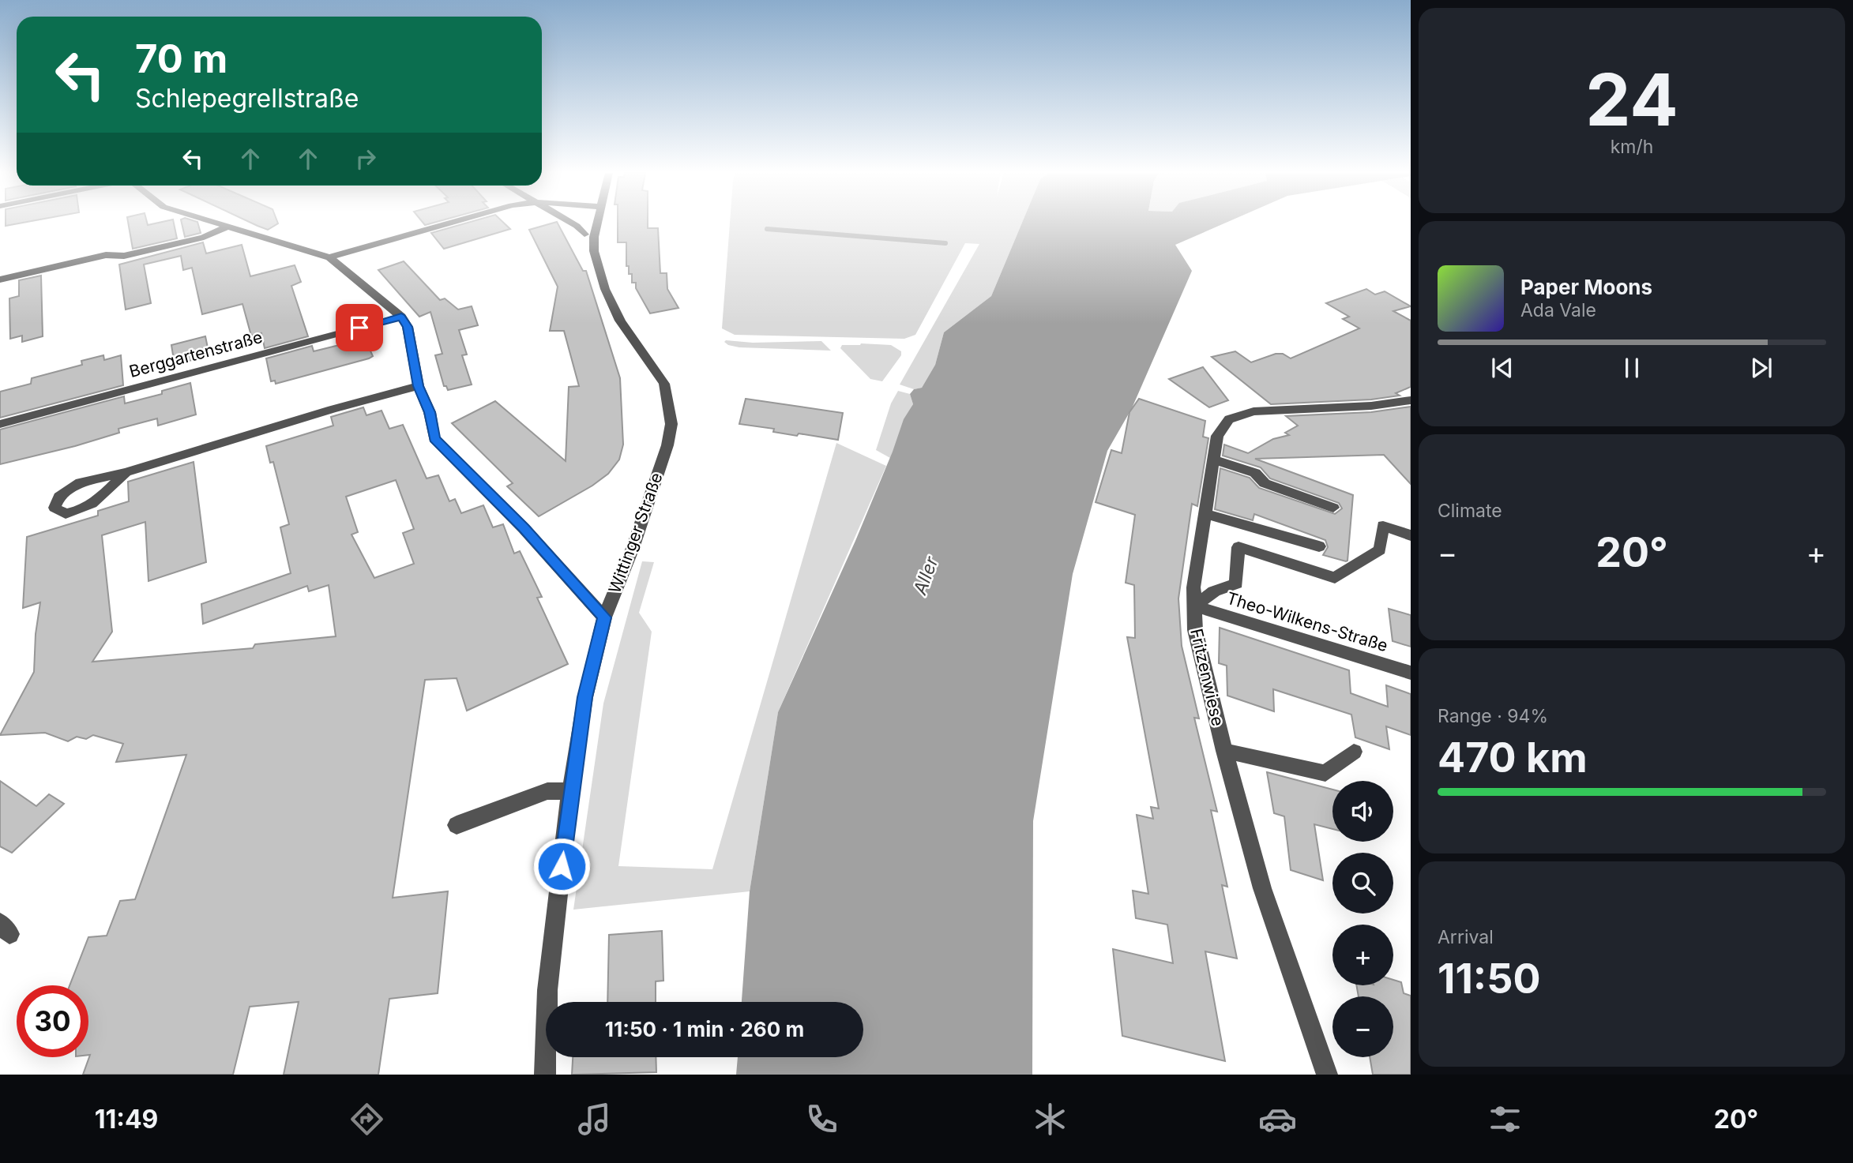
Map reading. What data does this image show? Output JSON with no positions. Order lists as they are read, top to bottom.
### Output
{
  "streets": {
    "street": [
      "Berggartenstraße",
      "Wittinger Straße",
      "Theo-Wilkens-Straße",
      "Fritzenwiese"
    ]
  },
  "crossings": [
    ["Theo-Wilkens-Straße", "Fritzenwiese"]
  ],
  "water": ["Aller"],
  "page": {
    "tile": [
      ["24", "km/h"],
      "Climate",
      ["Range · 94%", "470 km"],
      ["Arrival", "11:50"]
    ],
    "turn": ["70 m", "Schlepegrellstraße"],
    "song": ["Paper Moons", "Ada Vale"],
    "heat": ["−", "20°", "+"],
    "map_buttons": ["+", "−"],
    "limit": "30",
    "trip": "11:50 · 1 min · 260 m",
    "tabs": ["11:49", "20°"]
  }
}
